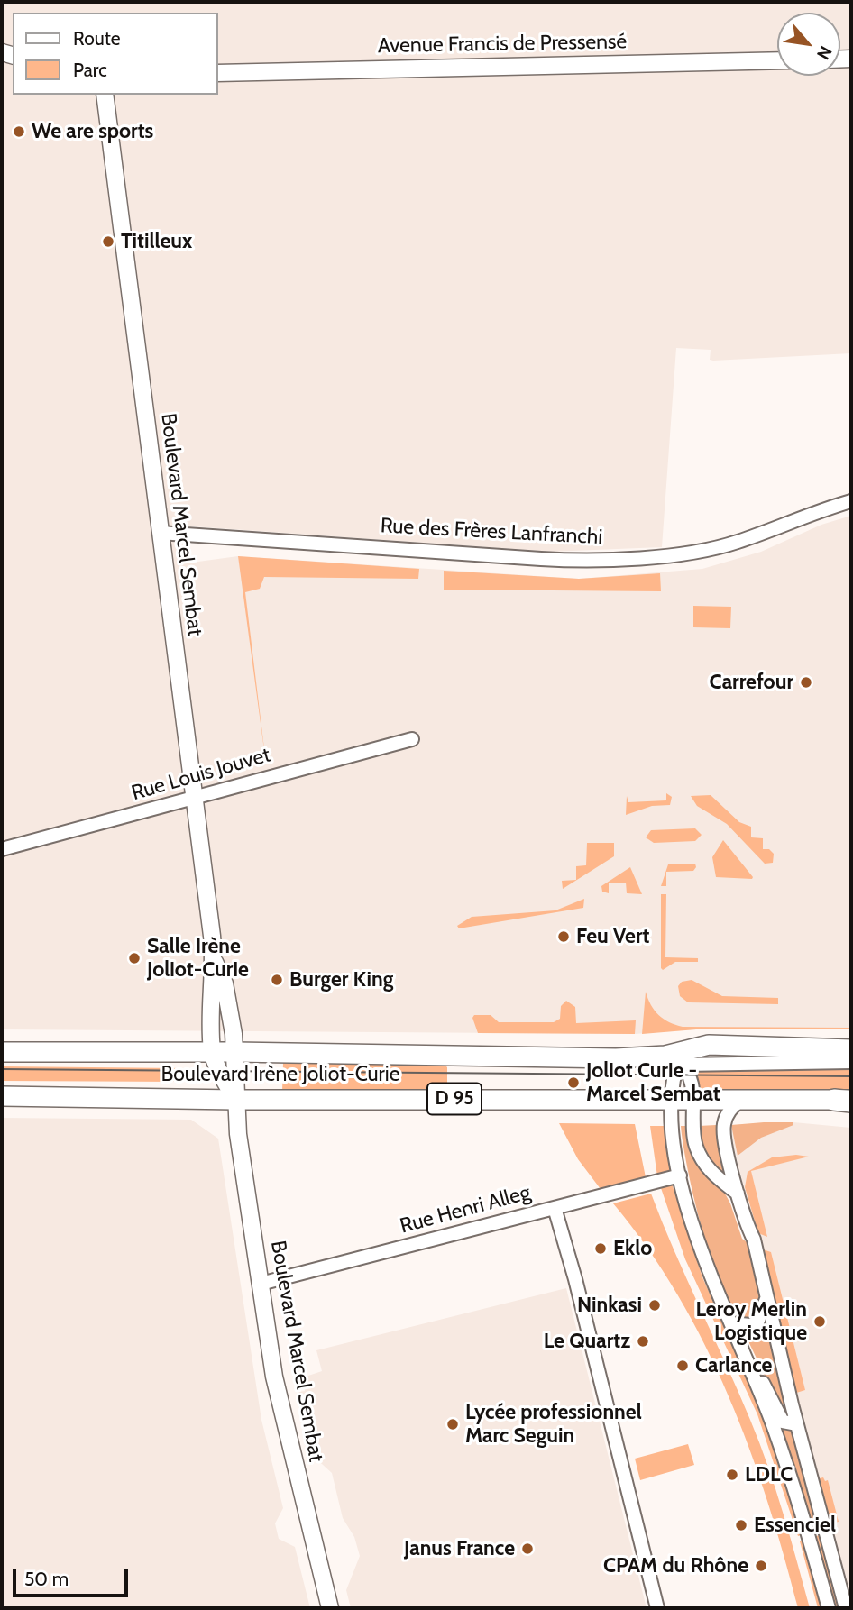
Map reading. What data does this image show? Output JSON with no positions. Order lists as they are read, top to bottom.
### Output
{
  "streets": {
    "main road": ["Boulevard Irène Joliot-Curie", "D 95"],
    "street": [
      "Avenue Francis de Pressensé",
      "Boulevard Marcel Sembat",
      "Rue des Frères Lanfranchi",
      "Rue Louis Jouvet",
      "Rue Henri Alleg"
    ]
  },
  "crossings": [
    ["Boulevard Marcel Sembat", "Rue des Frères Lanfranchi"],
    ["Boulevard Marcel Sembat", "Rue Louis Jouvet"],
    ["Boulevard Marcel Sembat", "Boulevard Irène Joliot-Curie"],
    ["Boulevard Marcel Sembat", "Rue Henri Alleg"]
  ],
  "places": [
    "We are sports",
    "Titilleux",
    "Carrefour",
    "Feu Vert",
    "Salle Irène Joliot-Curie",
    "Burger King",
    "Joliot Curie - Marcel Sembat",
    "Eklo",
    "Ninkasi",
    "Leroy Merlin Logistique",
    "Le Quartz",
    "Carlance",
    "Lycée professionnel Marc Seguin",
    "LDLC",
    "Essenciel",
    "Janus France",
    "CPAM du Rhône"
  ],
  "legend": ["Route", "Parc"],
  "scale_bar": "50 m",
  "north": "bottom right"
}
